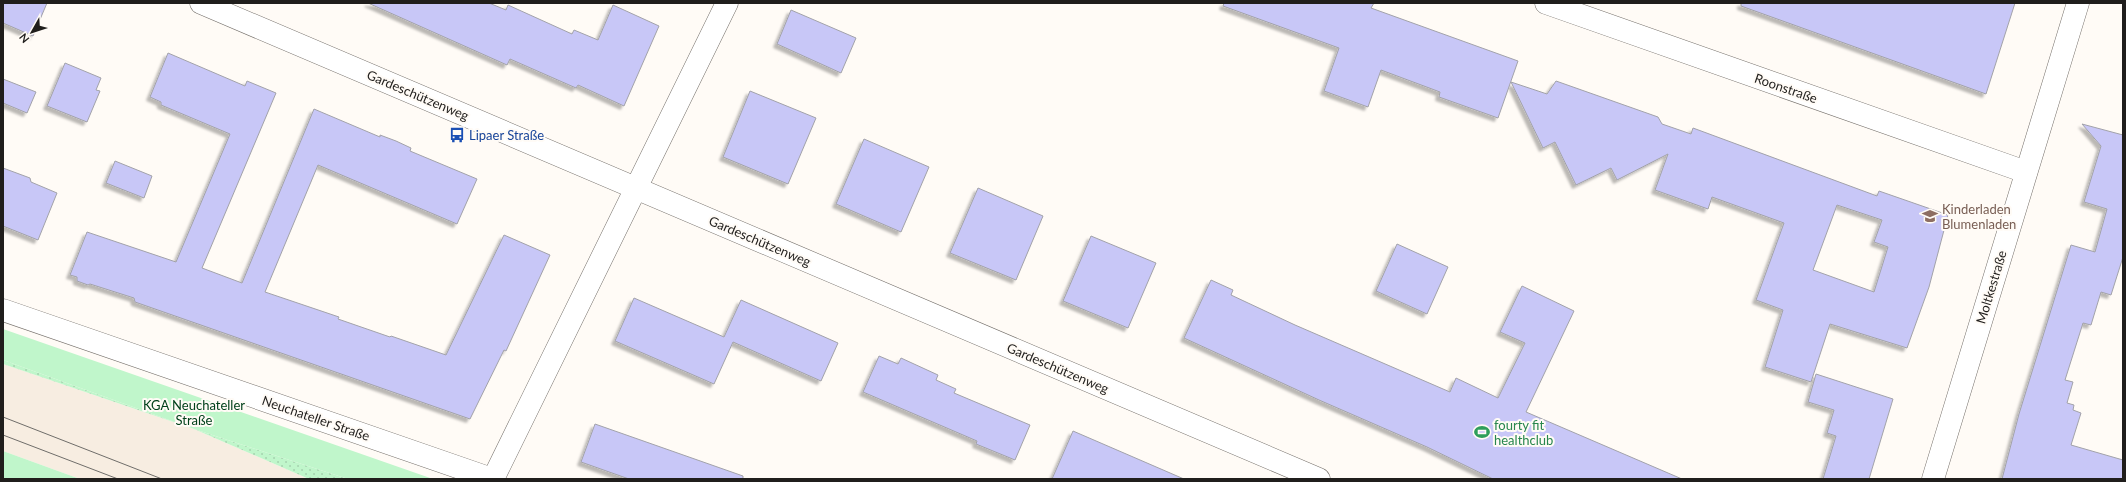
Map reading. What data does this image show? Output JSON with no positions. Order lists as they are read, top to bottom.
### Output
{
  "streets": {
    "street": [
      "Roonstraße",
      "Gardeschützenweg",
      "Moltkestraße",
      "Neuchateller Straße"
    ]
  },
  "crossings": [
    ["Roonstraße", "Moltkestraße"]
  ],
  "parks": ["KGA Neuchateller Straße"],
  "places": {
    "bus stop": ["Lipaer Straße"],
    "school or university": ["Kinderladen Blumenladen"],
    "sports": ["fourty fit healthclub"]
  },
  "north": "bottom left"
}
